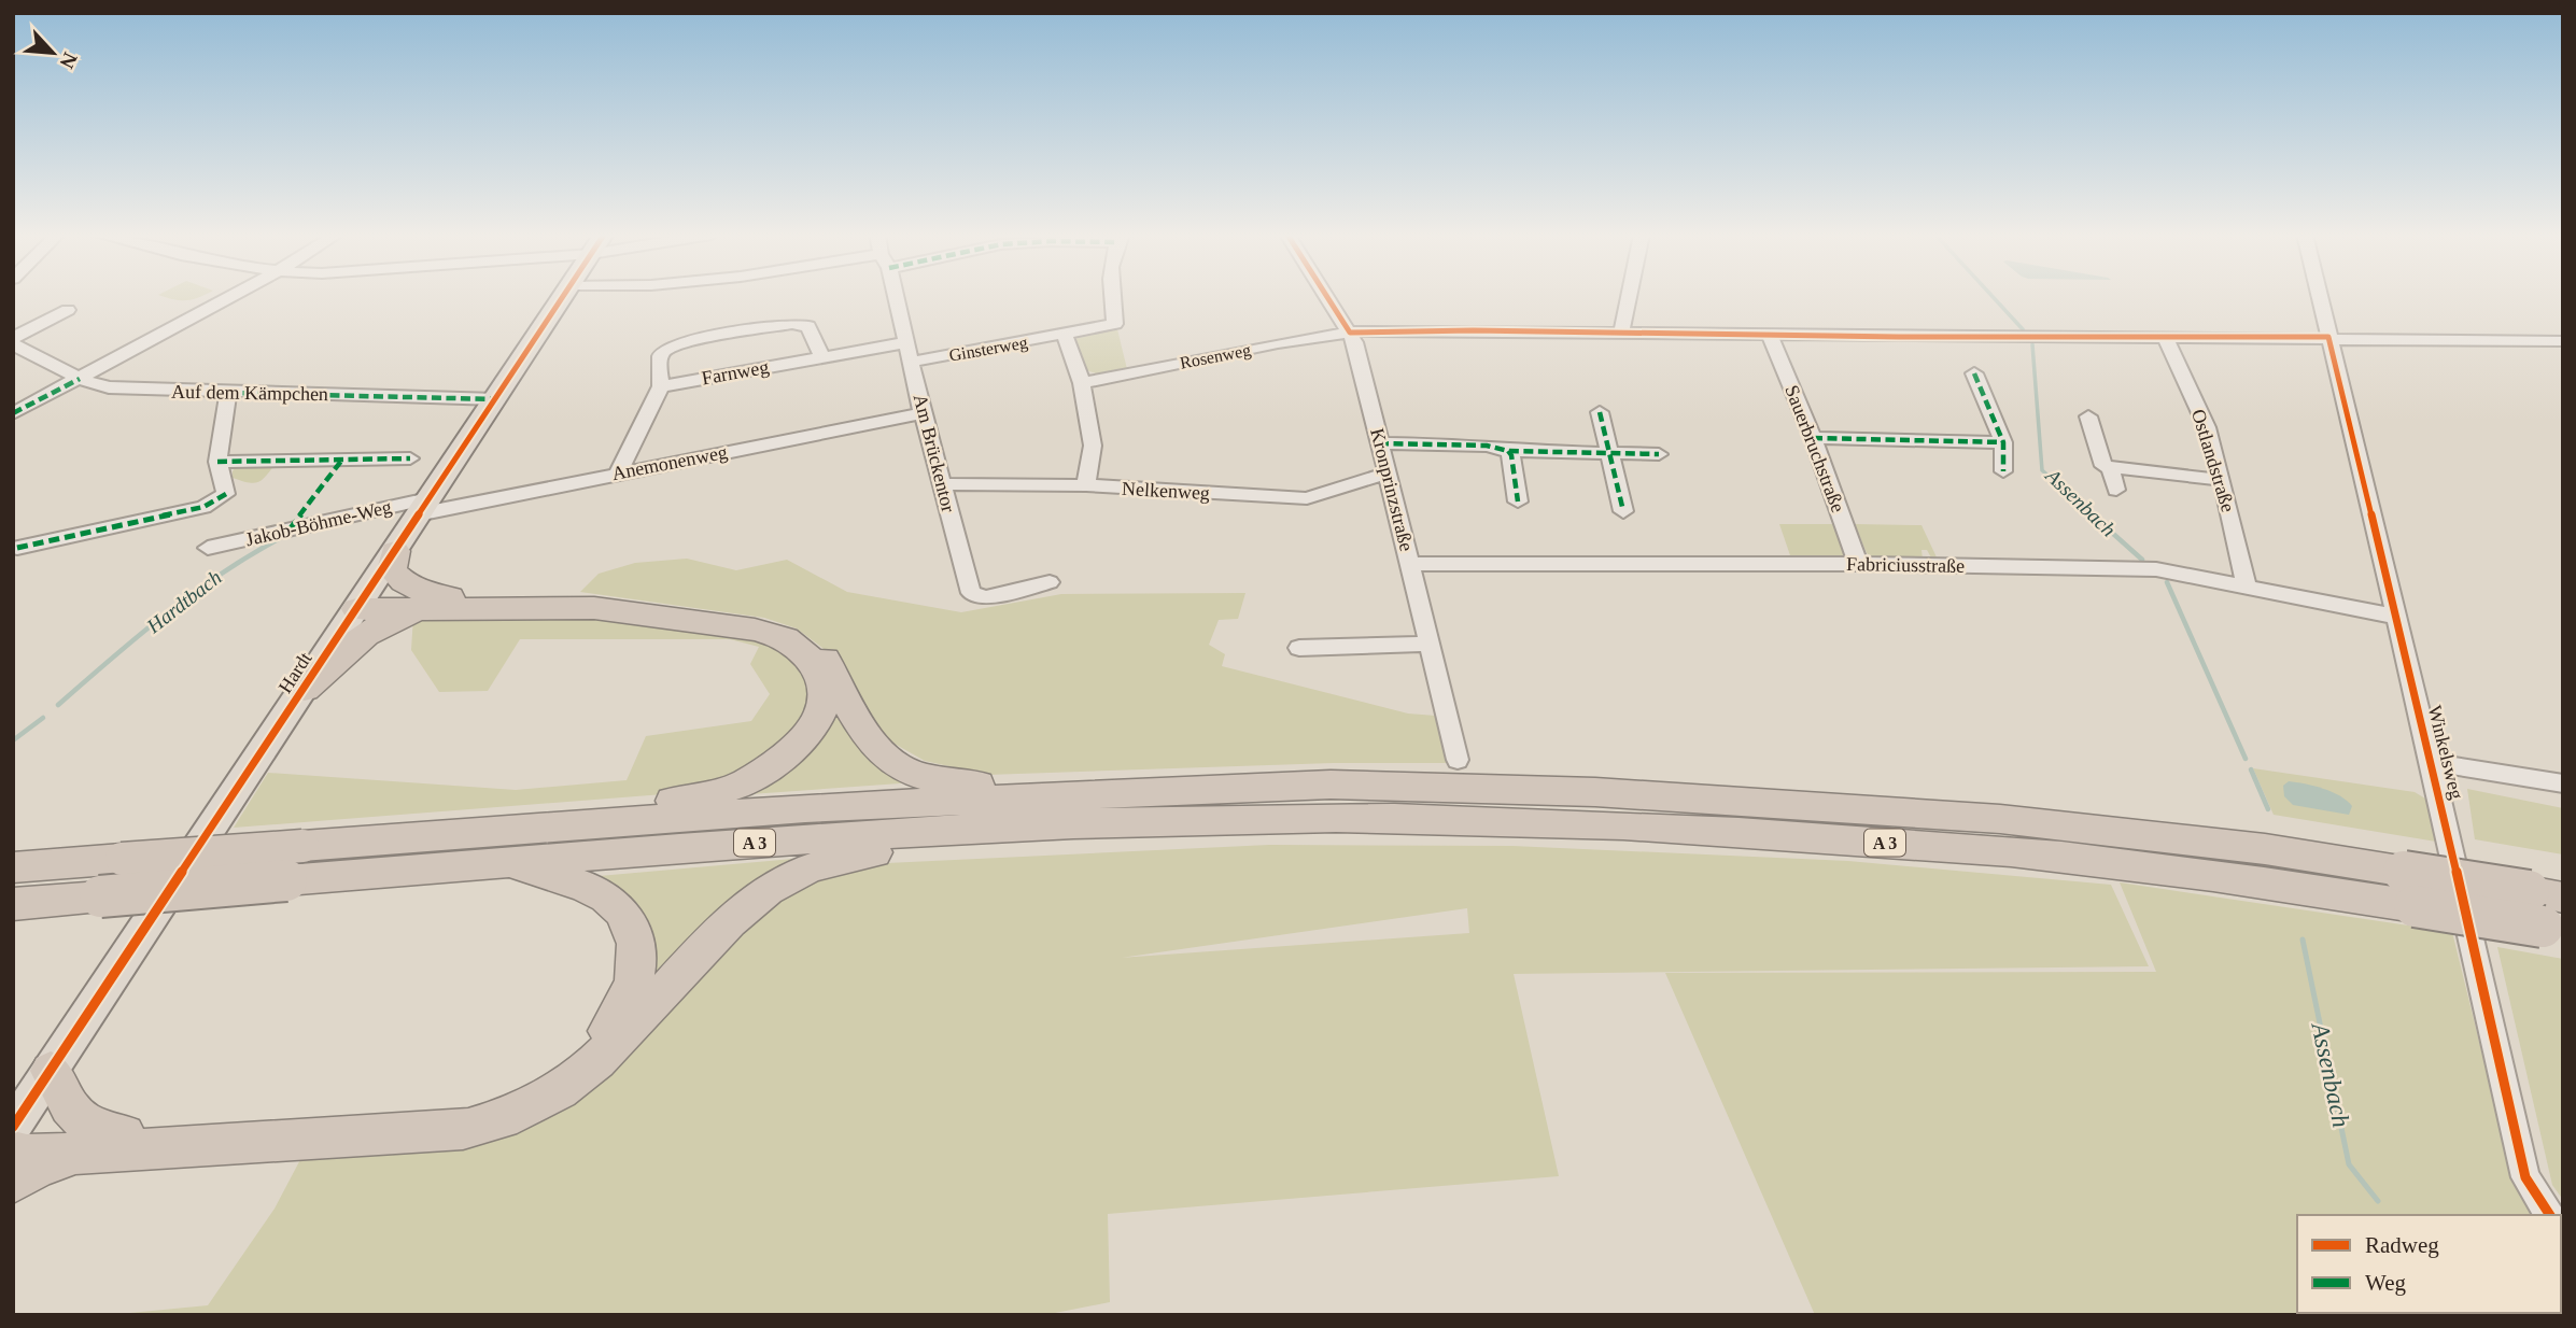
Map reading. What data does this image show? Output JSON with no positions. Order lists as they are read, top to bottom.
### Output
{
  "streets": {
    "highway": ["A 3"],
    "main road": ["Hardt"],
    "street": [
      "Ginsterweg",
      "Rosenweg",
      "Farnweg",
      "Auf dem Kämpchen",
      "Sauerbruchstraße",
      "Am Brückentor",
      "Ostlandstraße",
      "Anemonenweg",
      "Kronprinzstraße",
      "Nelkenweg",
      "Jakob-Böhme-Weg",
      "Fabriciusstraße",
      "Winkelsweg"
    ]
  },
  "crossings": [
    ["Ginsterweg", "Am Brückentor"],
    ["Rosenweg", "Sauerbruchstraße"],
    ["Rosenweg", "Ostlandstraße"],
    ["Rosenweg", "Kronprinzstraße"],
    ["Rosenweg", "Winkelsweg"],
    ["Farnweg", "Am Brückentor"],
    ["Auf dem Kämpchen", "Hardt"],
    ["Sauerbruchstraße", "Fabriciusstraße"],
    ["Am Brückentor", "Anemonenweg"],
    ["Am Brückentor", "Nelkenweg"],
    ["Ostlandstraße", "Fabriciusstraße"],
    ["Anemonenweg", "Jakob-Böhme-Weg"],
    ["Anemonenweg", "Hardt"],
    ["Kronprinzstraße", "Nelkenweg"],
    ["Kronprinzstraße", "Fabriciusstraße"],
    ["Jakob-Böhme-Weg", "Hardt"],
    ["Fabriciusstraße", "Winkelsweg"]
  ],
  "water": ["Assenbach", "Hardtbach"],
  "legend": ["Radweg", "Weg"],
  "north": "bottom right"
}
